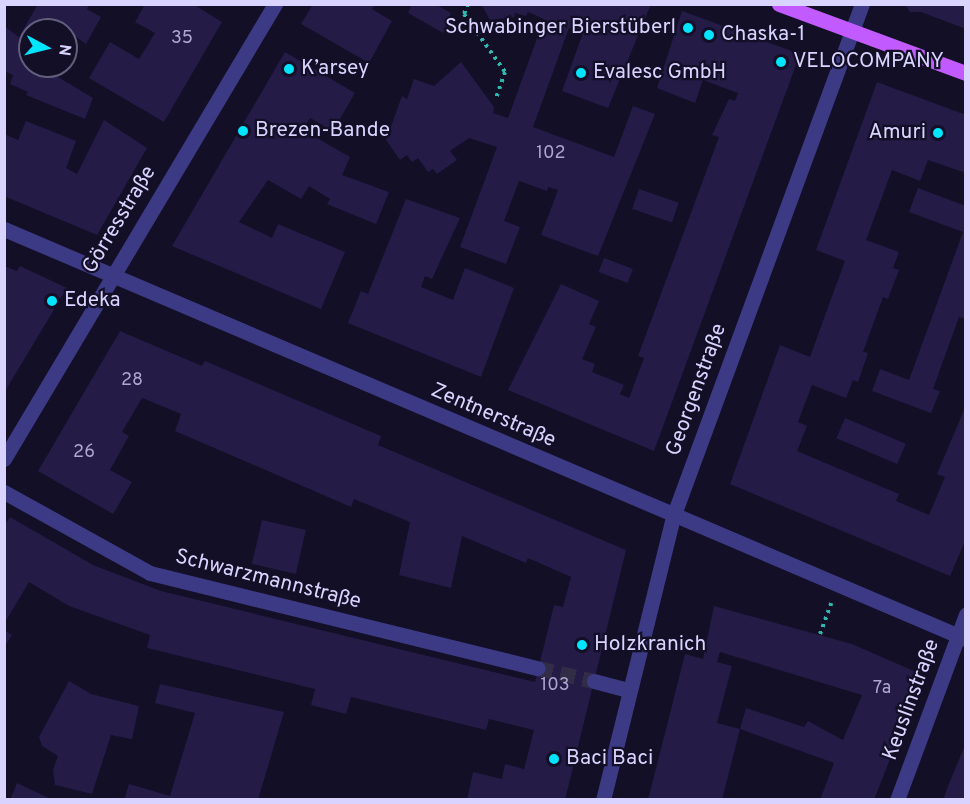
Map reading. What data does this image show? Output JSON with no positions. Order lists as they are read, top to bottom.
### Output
{
  "streets": {
    "street": [
      "Görresstraße",
      "Georgenstraße",
      "Zentnerstraße",
      "Schwarzmannstraße",
      "Keuslinstraße"
    ]
  },
  "crossings": [
    ["Görresstraße", "Zentnerstraße"],
    ["Georgenstraße", "Zentnerstraße"],
    ["Zentnerstraße", "Keuslinstraße"]
  ],
  "places": [
    "Schwabinger Bierstüberl",
    "Chaska-1",
    "VELOCOMPANY",
    "K’arsey",
    "Evalesc GmbH",
    "Brezen-Bande",
    "Amuri",
    "Edeka",
    "Holzkranich",
    "Baci Baci"
  ],
  "house_numbers": [
    "35",
    "102",
    "28",
    "26",
    "103",
    "7a"
  ],
  "north": "right"
}
